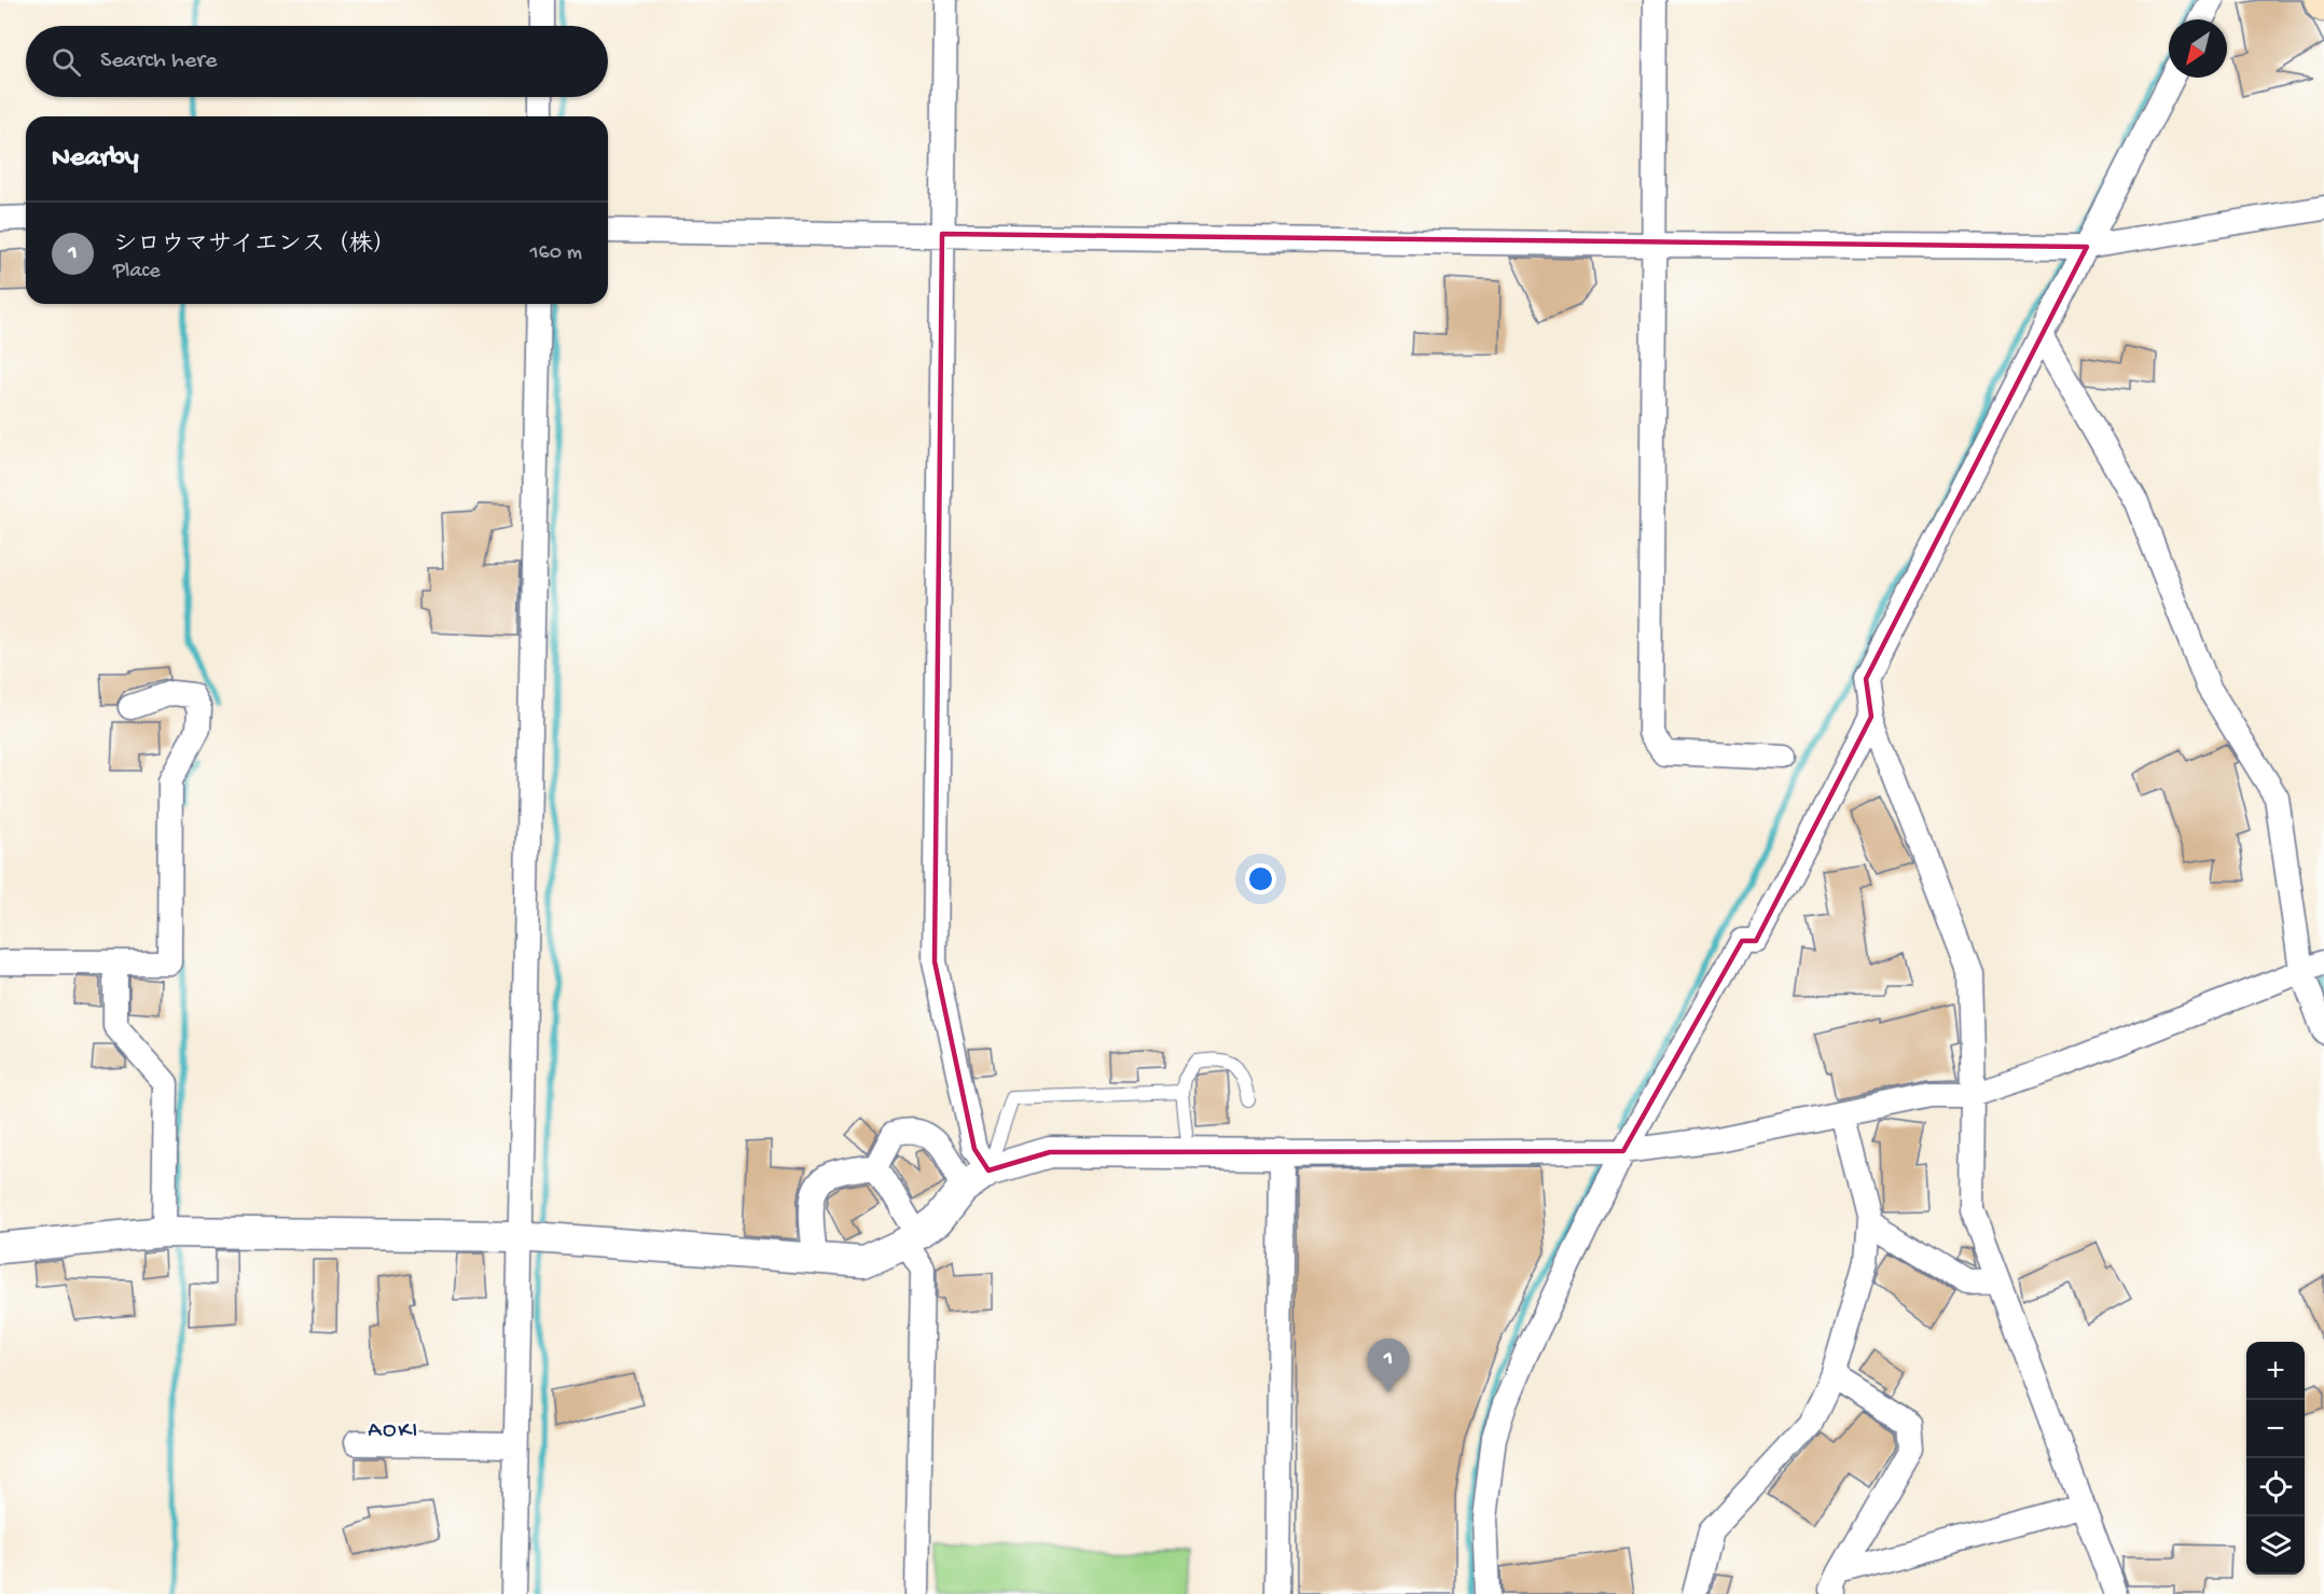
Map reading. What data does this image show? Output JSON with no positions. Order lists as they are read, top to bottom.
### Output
{
  "districts": ["AOKI"],
  "north": "bottom left",
  "page": {
    "search": "Search here",
    "heading": "Nearby",
    "list": [
      {
        "mark": "1",
        "name": "シロウマサイエンス（株）",
        "note": "Place",
        "value": "160 m"
      }
    ],
    "pins": "1",
    "map_buttons": ["+", "−"]
  }
}
